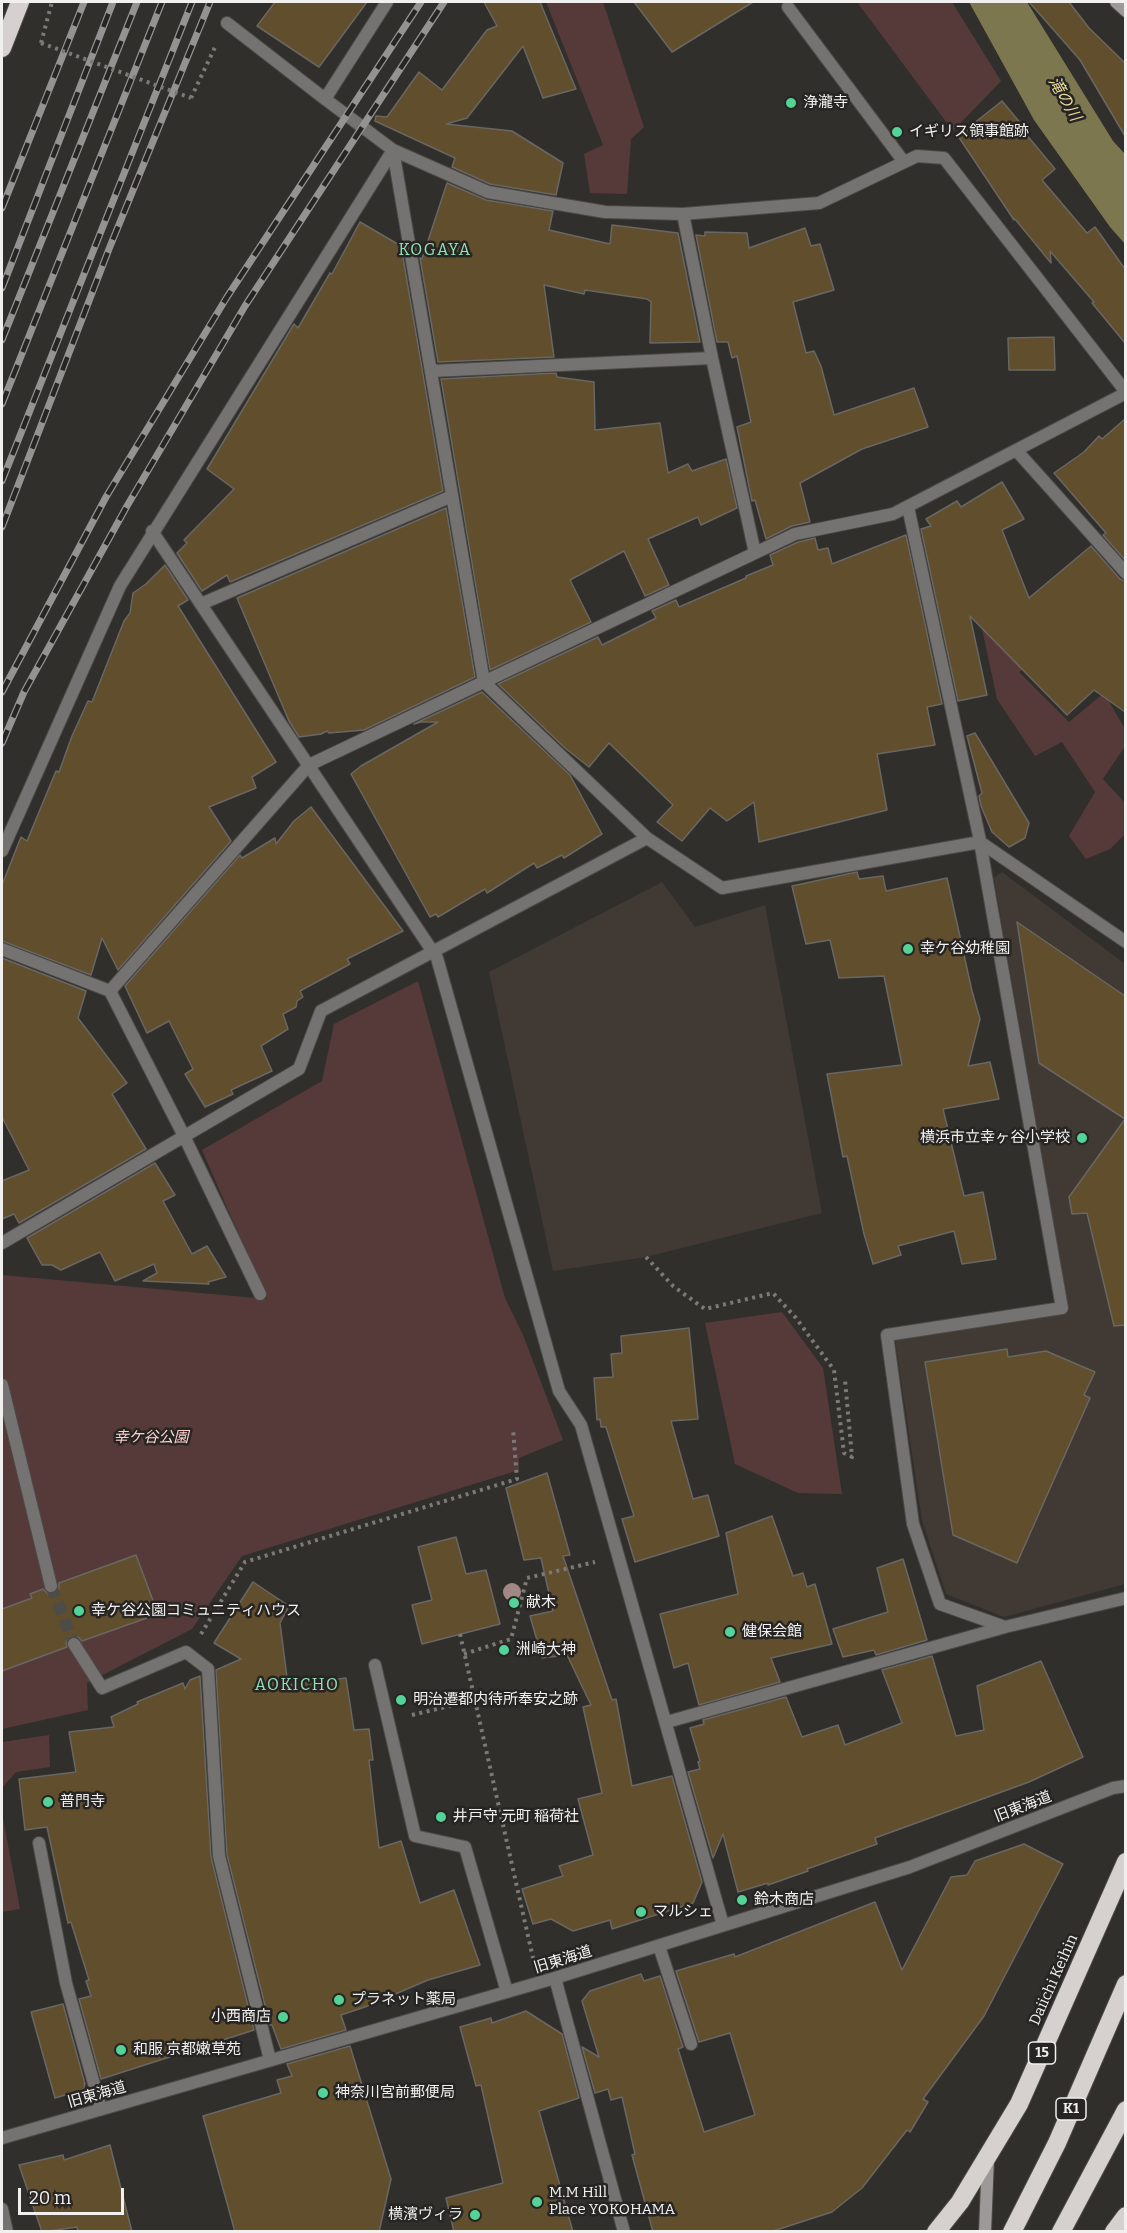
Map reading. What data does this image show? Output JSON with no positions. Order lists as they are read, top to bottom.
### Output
{
  "streets": {
    "highway": ["Daiichi Keihin", "15", "K1"],
    "street": ["旧東海道"]
  },
  "districts": ["KOGAYA", "AOKICHO"],
  "water": ["滝の川"],
  "parks": ["幸ケ谷公園"],
  "places": [
    "浄瀧寺",
    "イギリス領事館跡",
    "幸ケ谷幼稚園",
    "横浜市立幸ヶ谷小学校",
    "献木",
    "幸ケ谷公園コミュニティハウス",
    "健保会館",
    "洲崎大神",
    "明治遷都内待所奉安之跡",
    "普門寺",
    "井戸守 元町 稲荷社",
    "鈴木商店",
    "マルシェ",
    "プラネット薬局",
    "小西商店",
    "和服 京都嫩草苑",
    "神奈川宮前郵便局",
    "M.M Hill Place YOKOHAMA",
    "横濱ヴィラ"
  ],
  "scale_bar": "20 m"
}
